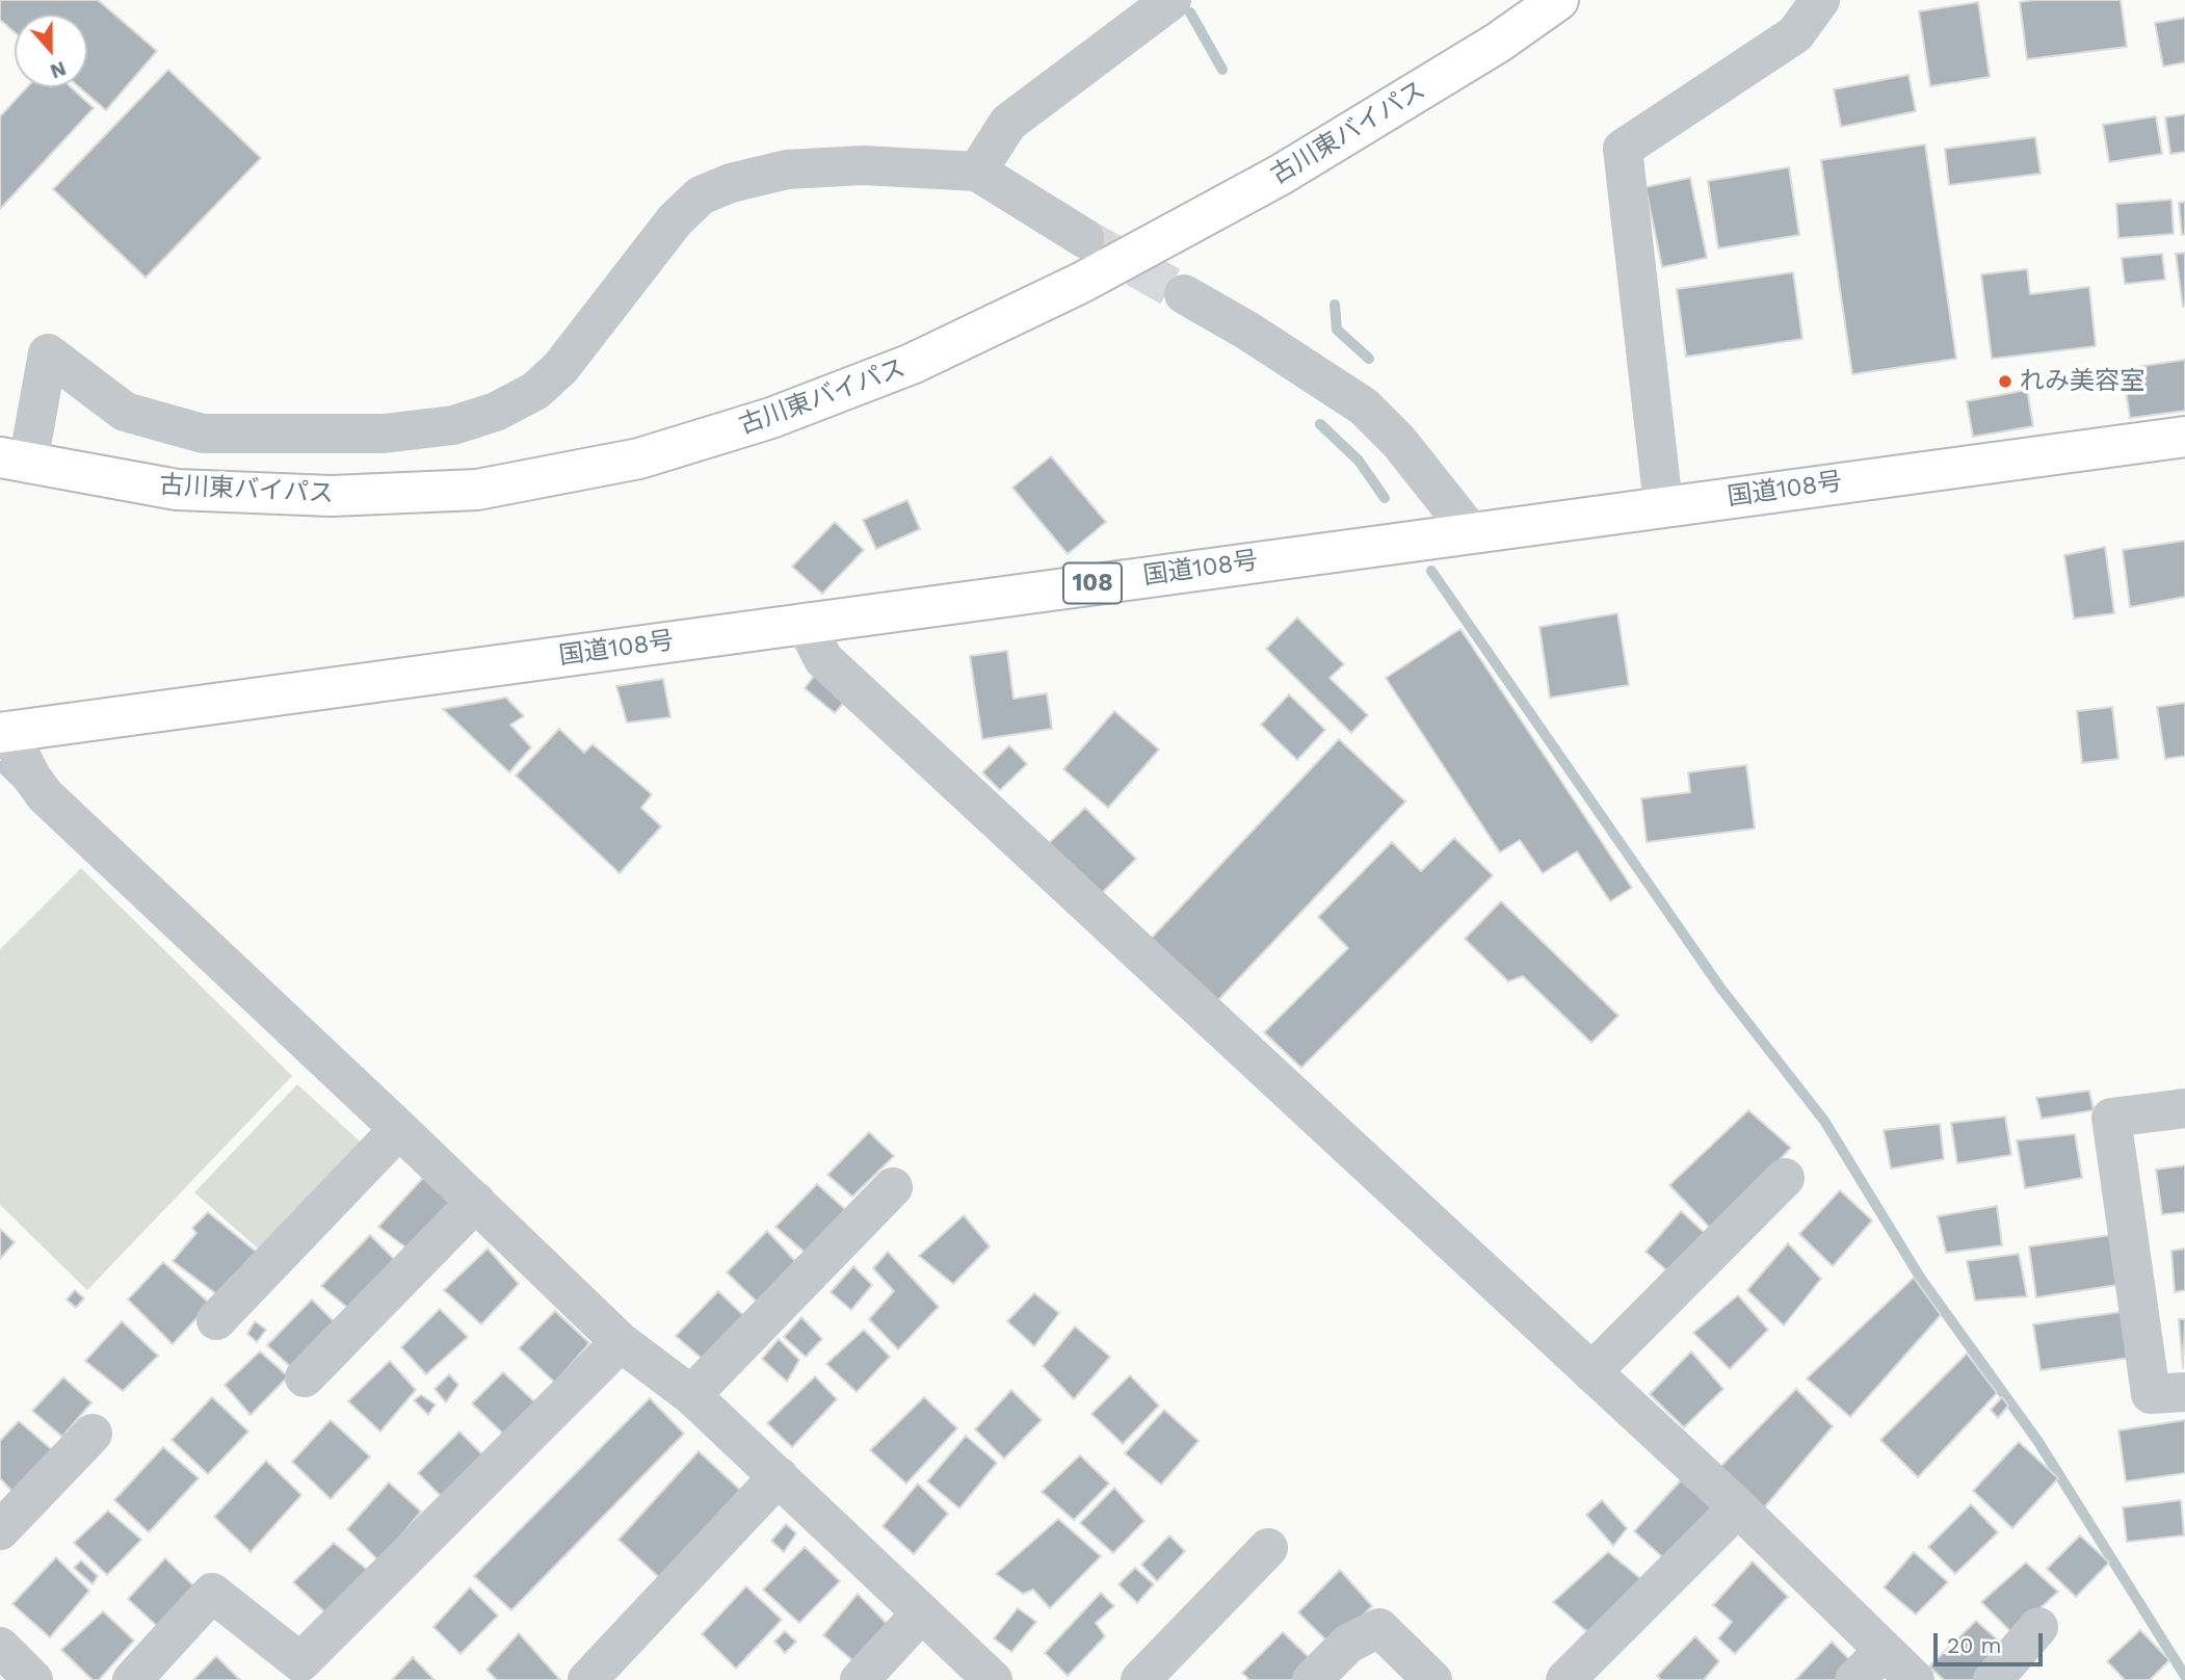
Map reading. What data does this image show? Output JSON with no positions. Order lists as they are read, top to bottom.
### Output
{
  "streets": {
    "highway": ["古川東バイパス", "国道108号", "108"]
  },
  "places": ["れみ美容室"],
  "scale_bar": "20 m",
  "north": "bottom"
}
